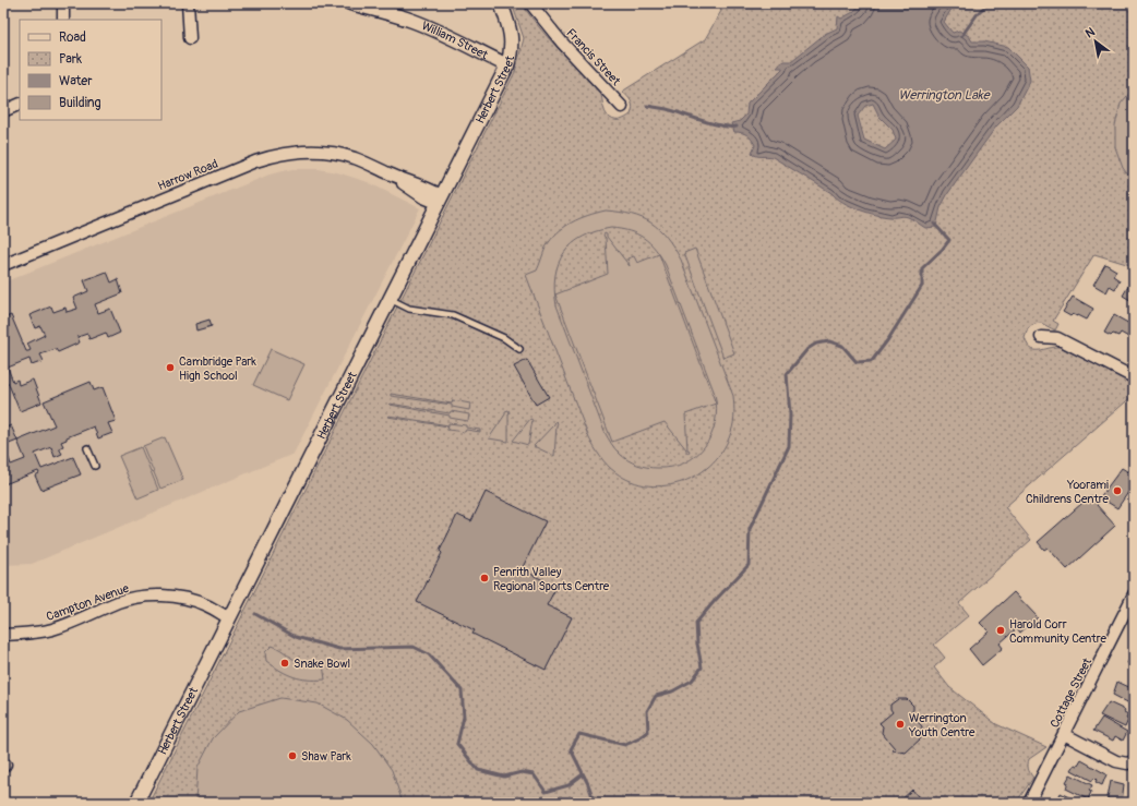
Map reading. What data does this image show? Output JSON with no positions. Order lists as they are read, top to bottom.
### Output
{
  "streets": {
    "street": [
      "William Street",
      "Francis Street",
      "Herbert Street",
      "Harrow Road",
      "Campton Avenue",
      "Cottage Street"
    ]
  },
  "crossings": [
    ["William Street", "Herbert Street"],
    ["Herbert Street", "Harrow Road"],
    ["Herbert Street", "Campton Avenue"]
  ],
  "water": ["Werrington Lake"],
  "places": [
    "Cambridge Park High School",
    "Yoorami Childrens Centre",
    "Penrith Valley Regional Sports Centre",
    "Harold Corr Community Centre",
    "Snake Bowl",
    "Werrington Youth Centre",
    "Shaw Park"
  ],
  "legend": [
    "Road",
    "Park",
    "Water",
    "Building"
  ],
  "north": "top left"
}
